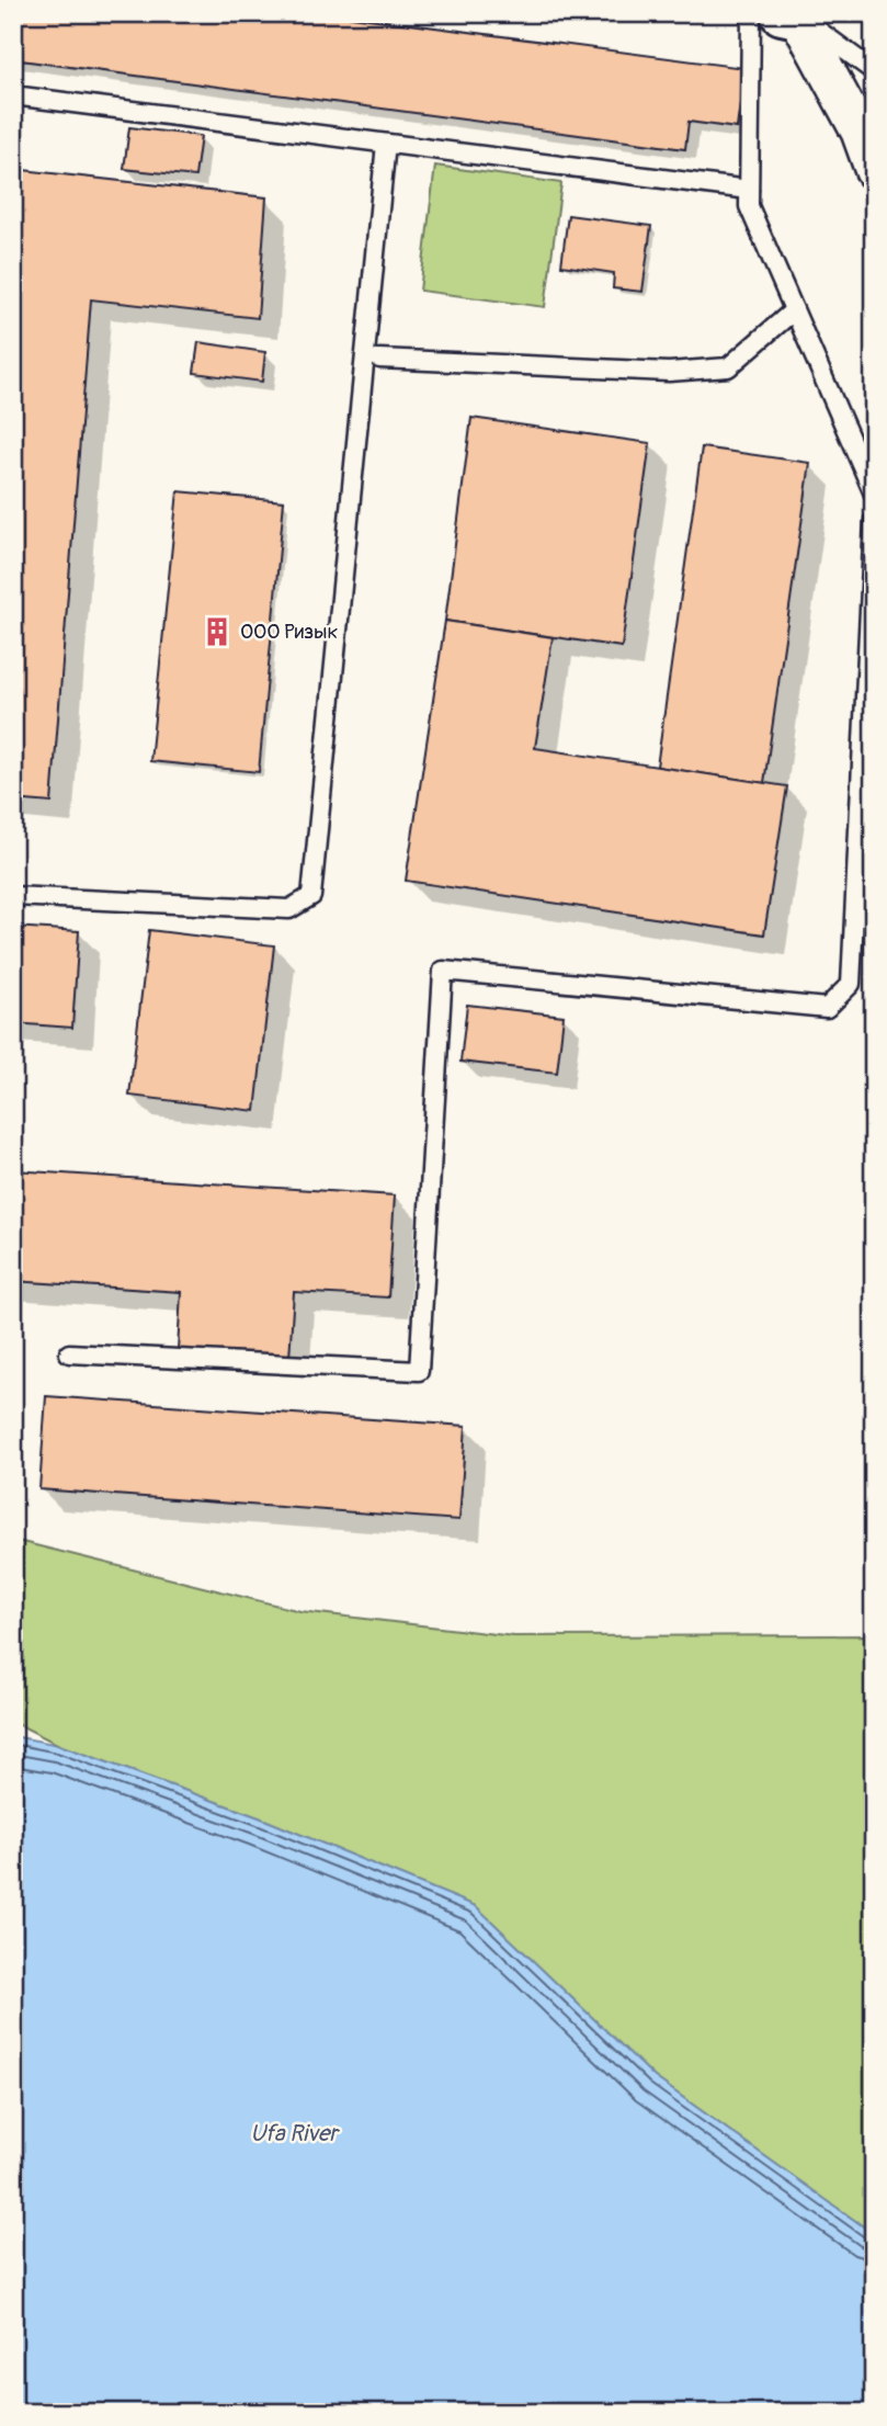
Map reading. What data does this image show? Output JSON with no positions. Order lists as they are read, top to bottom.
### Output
{
  "water": ["Ufa River"],
  "places": {
    "building": ["ООО Ризык"]
  }
}
